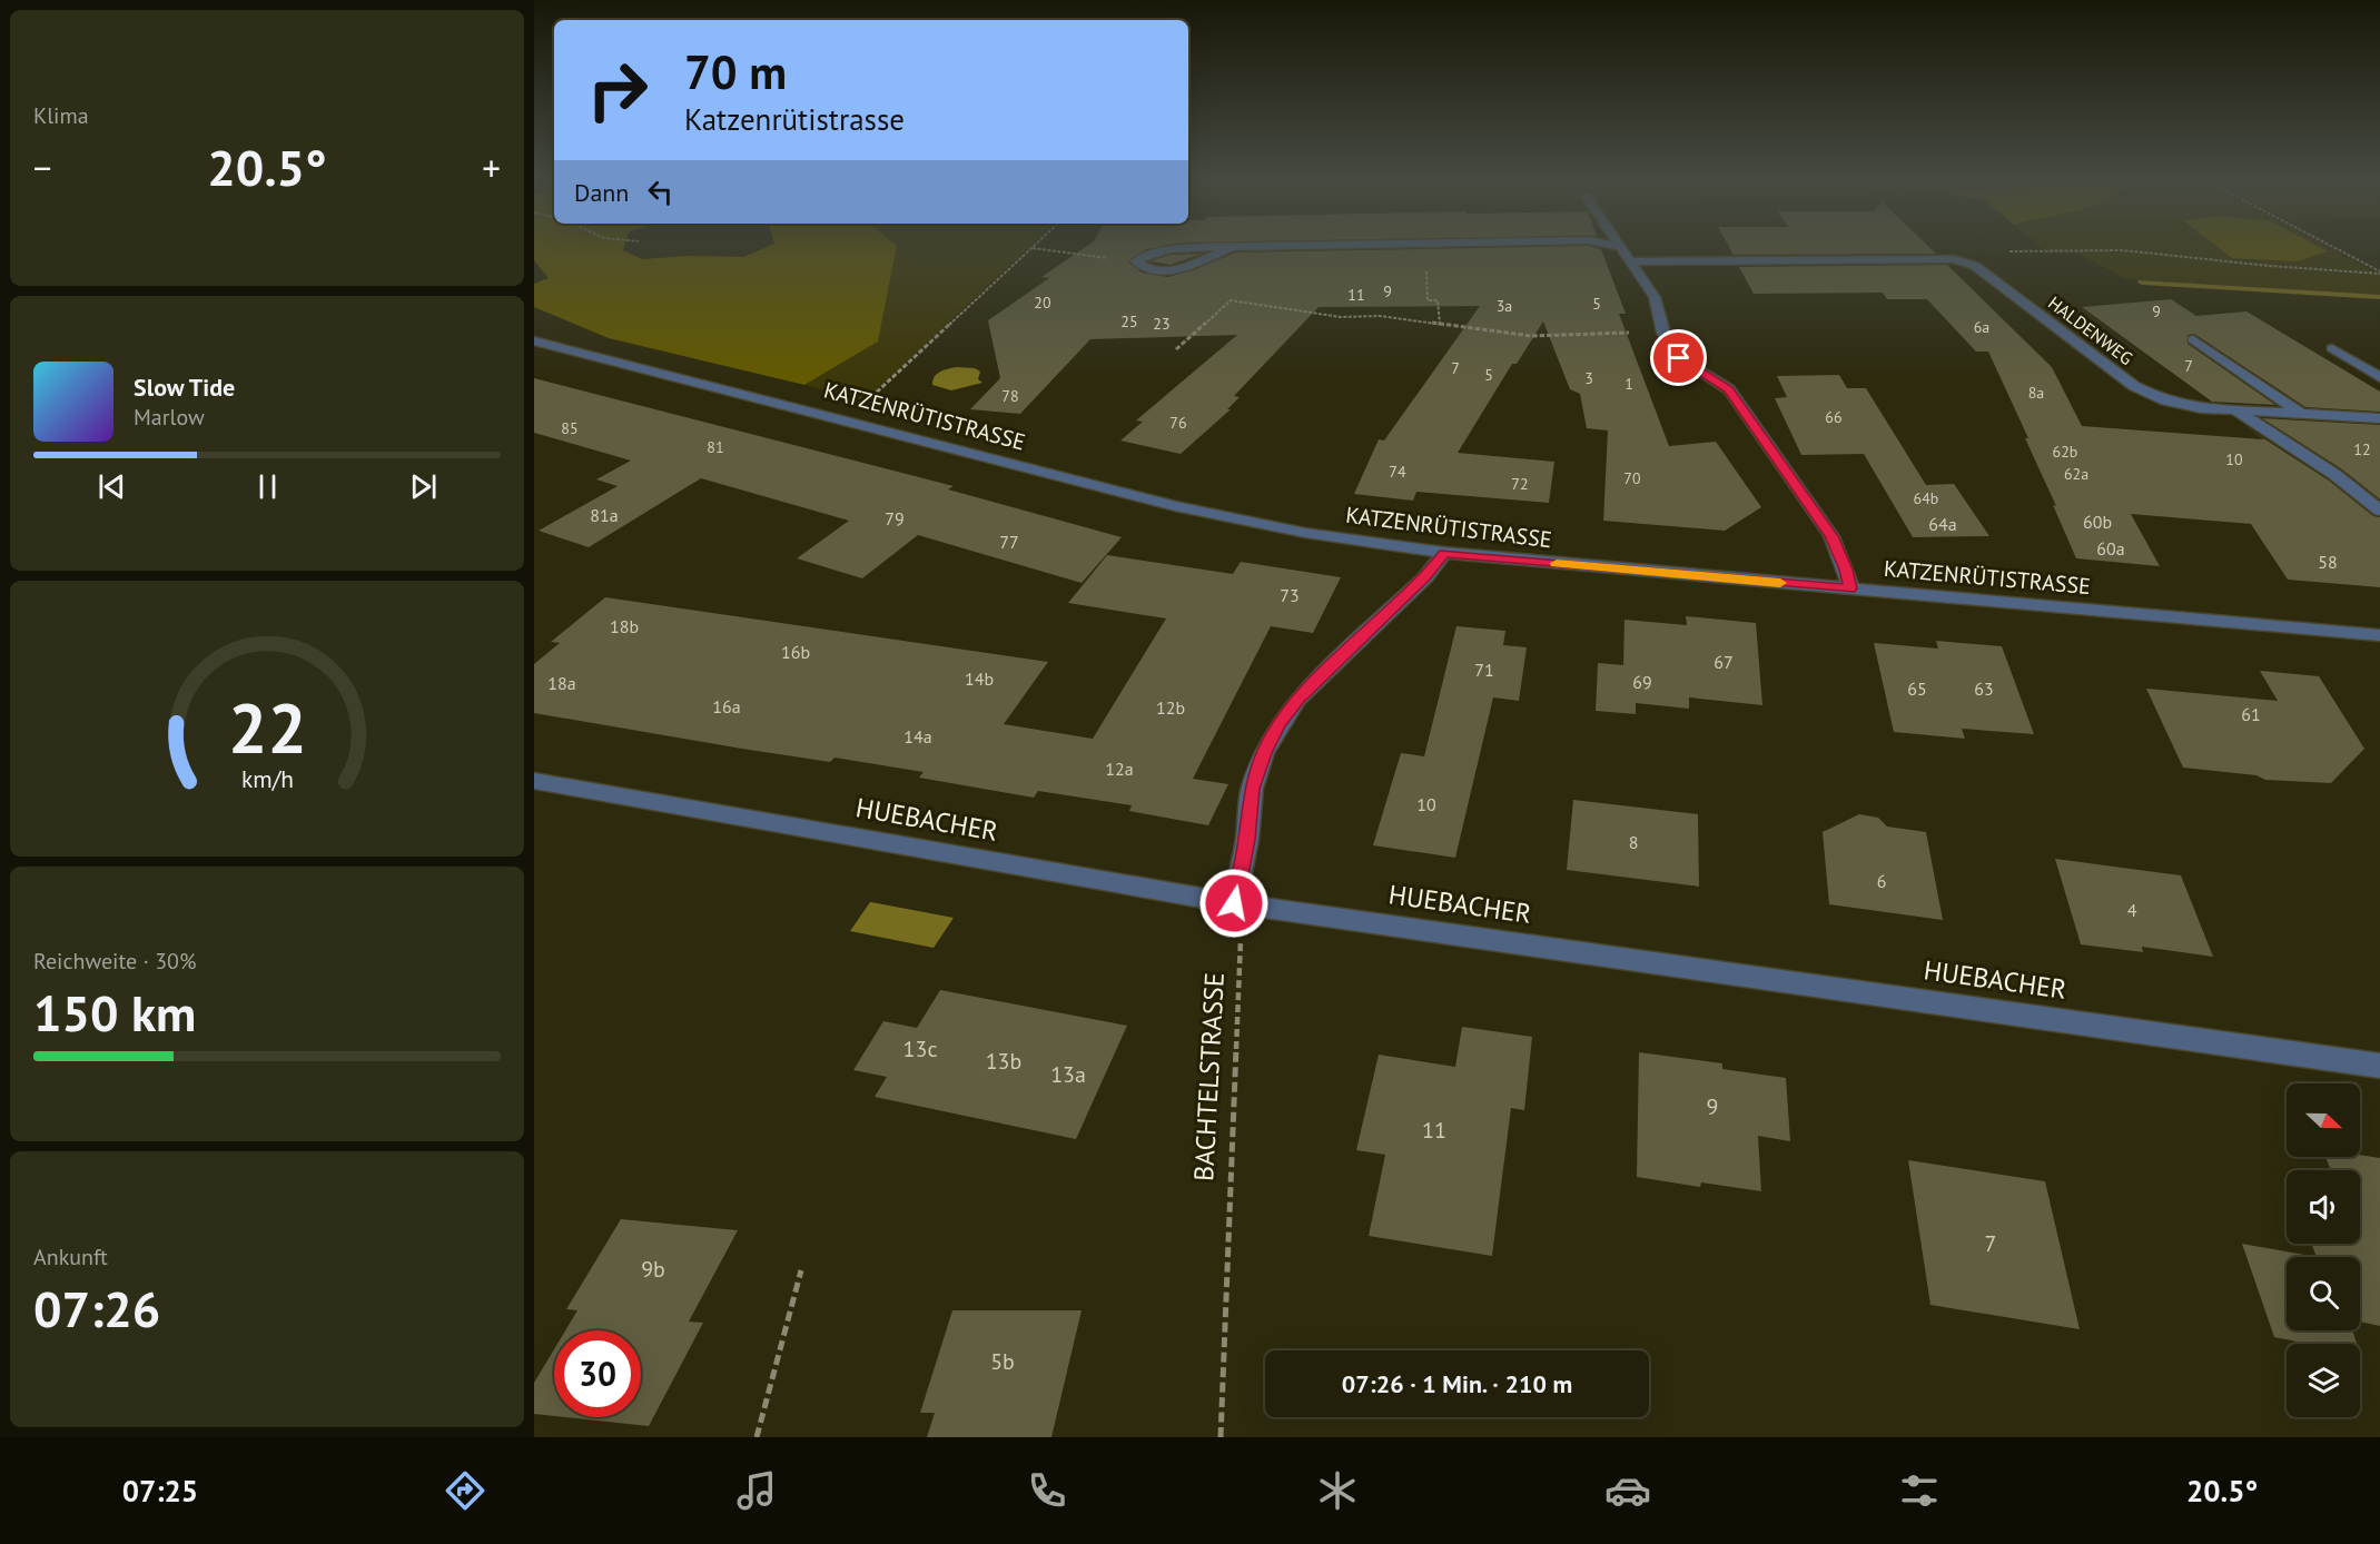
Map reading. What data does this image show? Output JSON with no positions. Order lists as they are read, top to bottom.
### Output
{
  "streets": {
    "street": ["HALDENWEG", "KATZENRÜTISTRASSE", "HUEBACHER"],
    "path": ["BACHTELSTRASSE"]
  },
  "crossings": [
    ["HUEBACHER", "BACHTELSTRASSE"]
  ],
  "house_numbers": [
    "9",
    "11",
    "20",
    "5",
    "3a",
    "9",
    "25",
    "23",
    "6a",
    "7",
    "7",
    "5",
    "3",
    "1",
    "8a",
    "78",
    "66",
    "76",
    "85",
    "81",
    "12",
    "62b",
    "10",
    "74",
    "62a",
    "70",
    "72",
    "64b",
    "81a",
    "79",
    "60b",
    "64a",
    "77",
    "60a",
    "58",
    "73",
    "18b",
    "16b",
    "67",
    "71",
    "14b",
    "69",
    "18a",
    "65",
    "63",
    "16a",
    "12b",
    "61",
    "14a",
    "12a",
    "10",
    "8",
    "6",
    "4",
    "13c",
    "13b",
    "13a",
    "9",
    "11",
    "7",
    "9b",
    "5b"
  ],
  "north": "right",
  "page": {
    "tile": [
      "Klima",
      ["Reichweite · 30%", "150 km"],
      ["Ankunft", "07:26"]
    ],
    "turn": ["70 m", "Katzenrütistrasse"],
    "heat": ["−", "20.5°", "+"],
    "then": "Dann",
    "song": ["Slow Tide", "Marlow"],
    "limit": "30",
    "trip": "07:26 · 1 Min. · 210 m",
    "tabs": ["07:25", "20.5°"],
    "gauge": ["22", "km/h"]
  }
}
